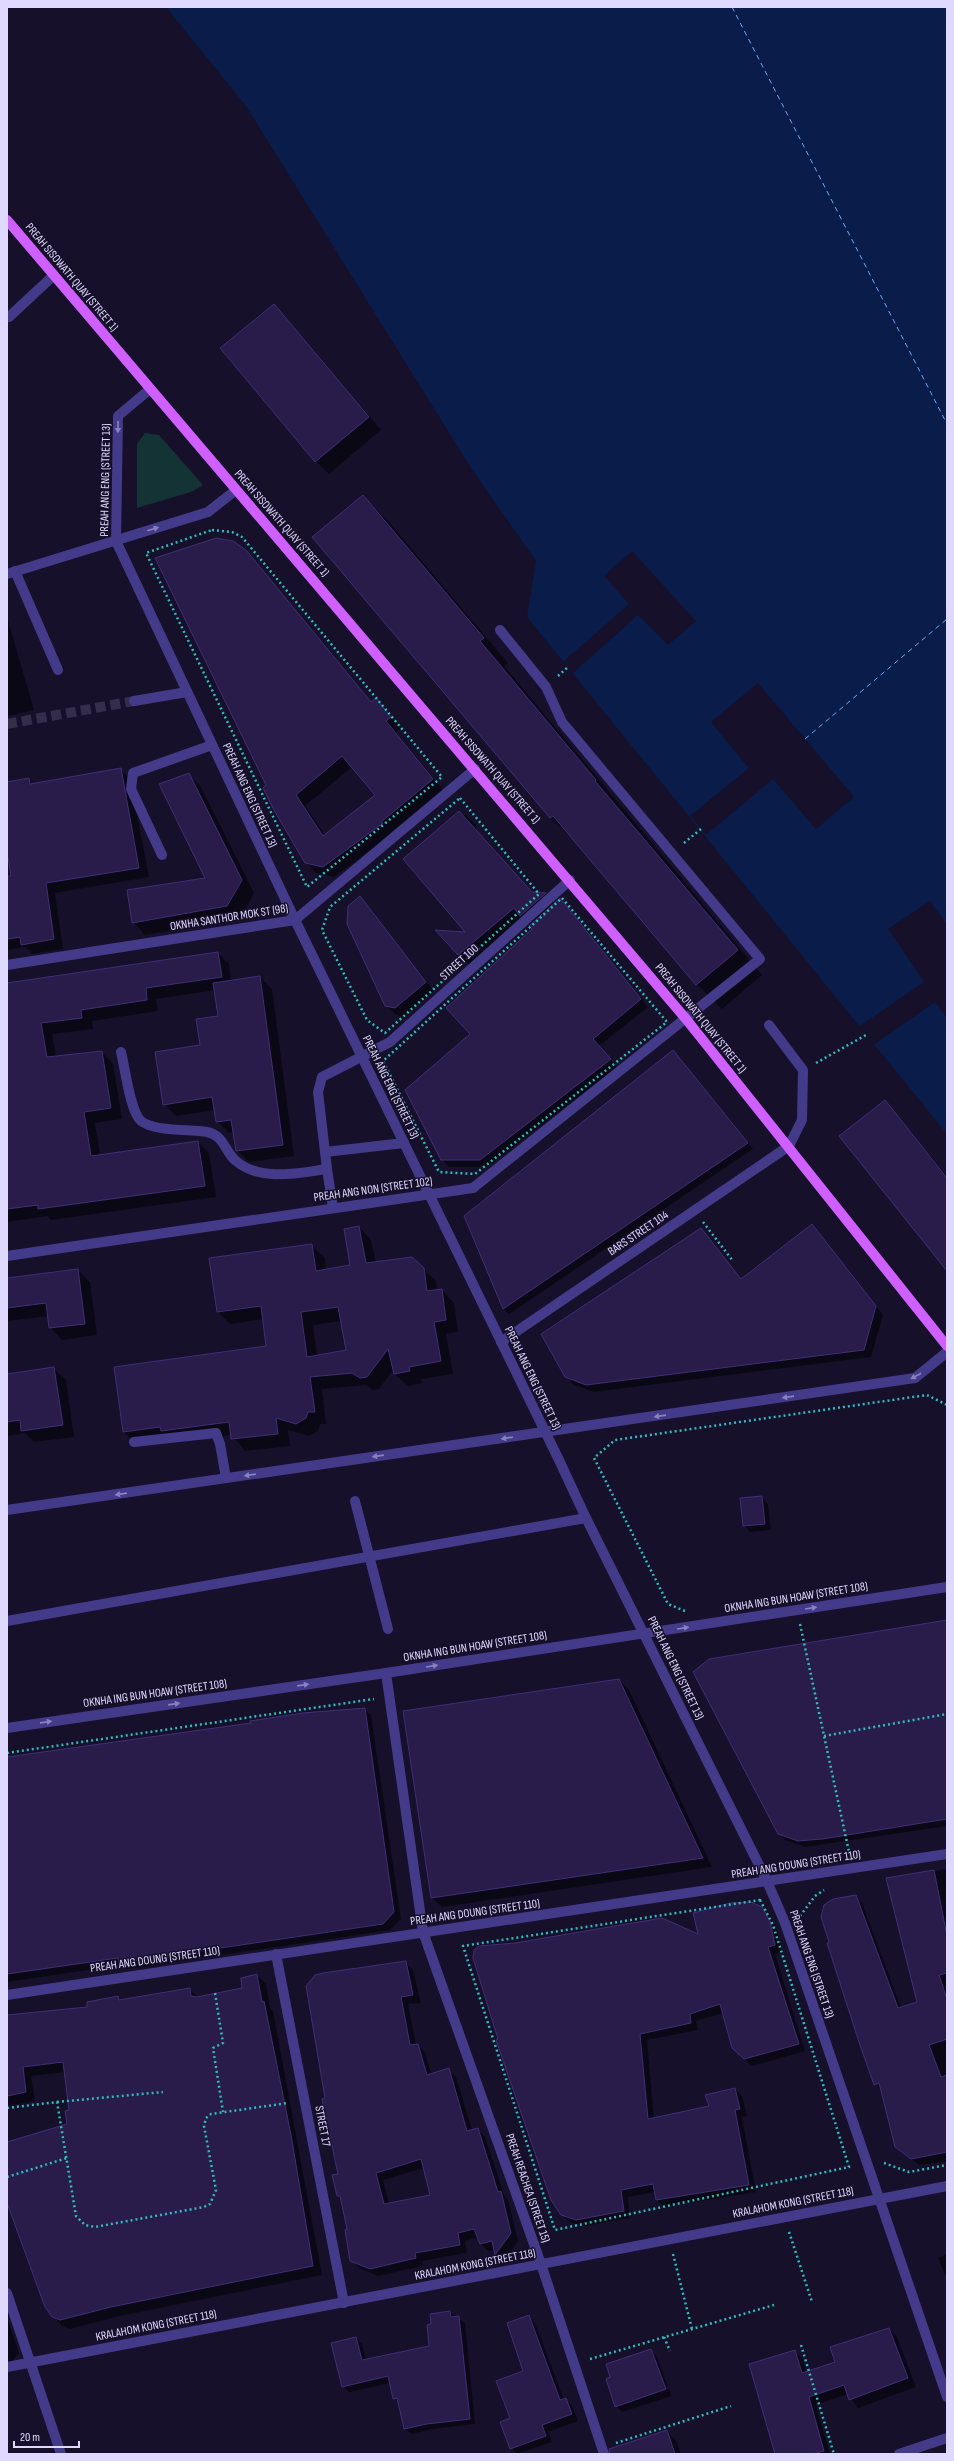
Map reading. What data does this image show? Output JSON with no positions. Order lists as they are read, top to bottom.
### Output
{
  "streets": {
    "main road": ["PREAH SISOWATH QUAY (STREET 1)"],
    "street": [
      "PREAH ANG ENG (STREET 13)",
      "OKNHA SANTHOR MOK ST (98)",
      "STREET 100",
      "PREAH ANG NON (STREET 102)",
      "BARS STREET 104",
      "OKNHA ING BUN HOAW (STREET 108)",
      "PREAH ANG DOUNG (STREET 110)",
      "STREET 17",
      "PREAH REACHEA (STREET 15)",
      "KRALAHOM KONG (STREET 118)"
    ]
  },
  "crossings": [
    ["PREAH SISOWATH QUAY (STREET 1)", "PREAH ANG ENG (STREET 13)"],
    ["PREAH SISOWATH QUAY (STREET 1)", "OKNHA SANTHOR MOK ST (98)"],
    ["PREAH SISOWATH QUAY (STREET 1)", "STREET 100"],
    ["PREAH SISOWATH QUAY (STREET 1)", "PREAH ANG NON (STREET 102)"],
    ["PREAH SISOWATH QUAY (STREET 1)", "BARS STREET 104"],
    ["PREAH ANG ENG (STREET 13)", "OKNHA SANTHOR MOK ST (98)"],
    ["PREAH ANG ENG (STREET 13)", "STREET 100"],
    ["PREAH ANG ENG (STREET 13)", "PREAH ANG NON (STREET 102)"],
    ["PREAH ANG ENG (STREET 13)", "BARS STREET 104"],
    ["PREAH ANG ENG (STREET 13)", "OKNHA ING BUN HOAW (STREET 108)"],
    ["PREAH ANG ENG (STREET 13)", "PREAH ANG DOUNG (STREET 110)"],
    ["PREAH ANG ENG (STREET 13)", "KRALAHOM KONG (STREET 118)"],
    ["STREET 100", "PREAH ANG NON (STREET 102)"],
    ["OKNHA ING BUN HOAW (STREET 108)", "PREAH REACHEA (STREET 15)"],
    ["PREAH ANG DOUNG (STREET 110)", "STREET 17"],
    ["PREAH ANG DOUNG (STREET 110)", "PREAH REACHEA (STREET 15)"],
    ["STREET 17", "KRALAHOM KONG (STREET 118)"],
    ["PREAH REACHEA (STREET 15)", "KRALAHOM KONG (STREET 118)"]
  ],
  "one_way": ["OKNHA ING BUN HOAW (STREET 108)"],
  "scale_bar": "20 m"
}
